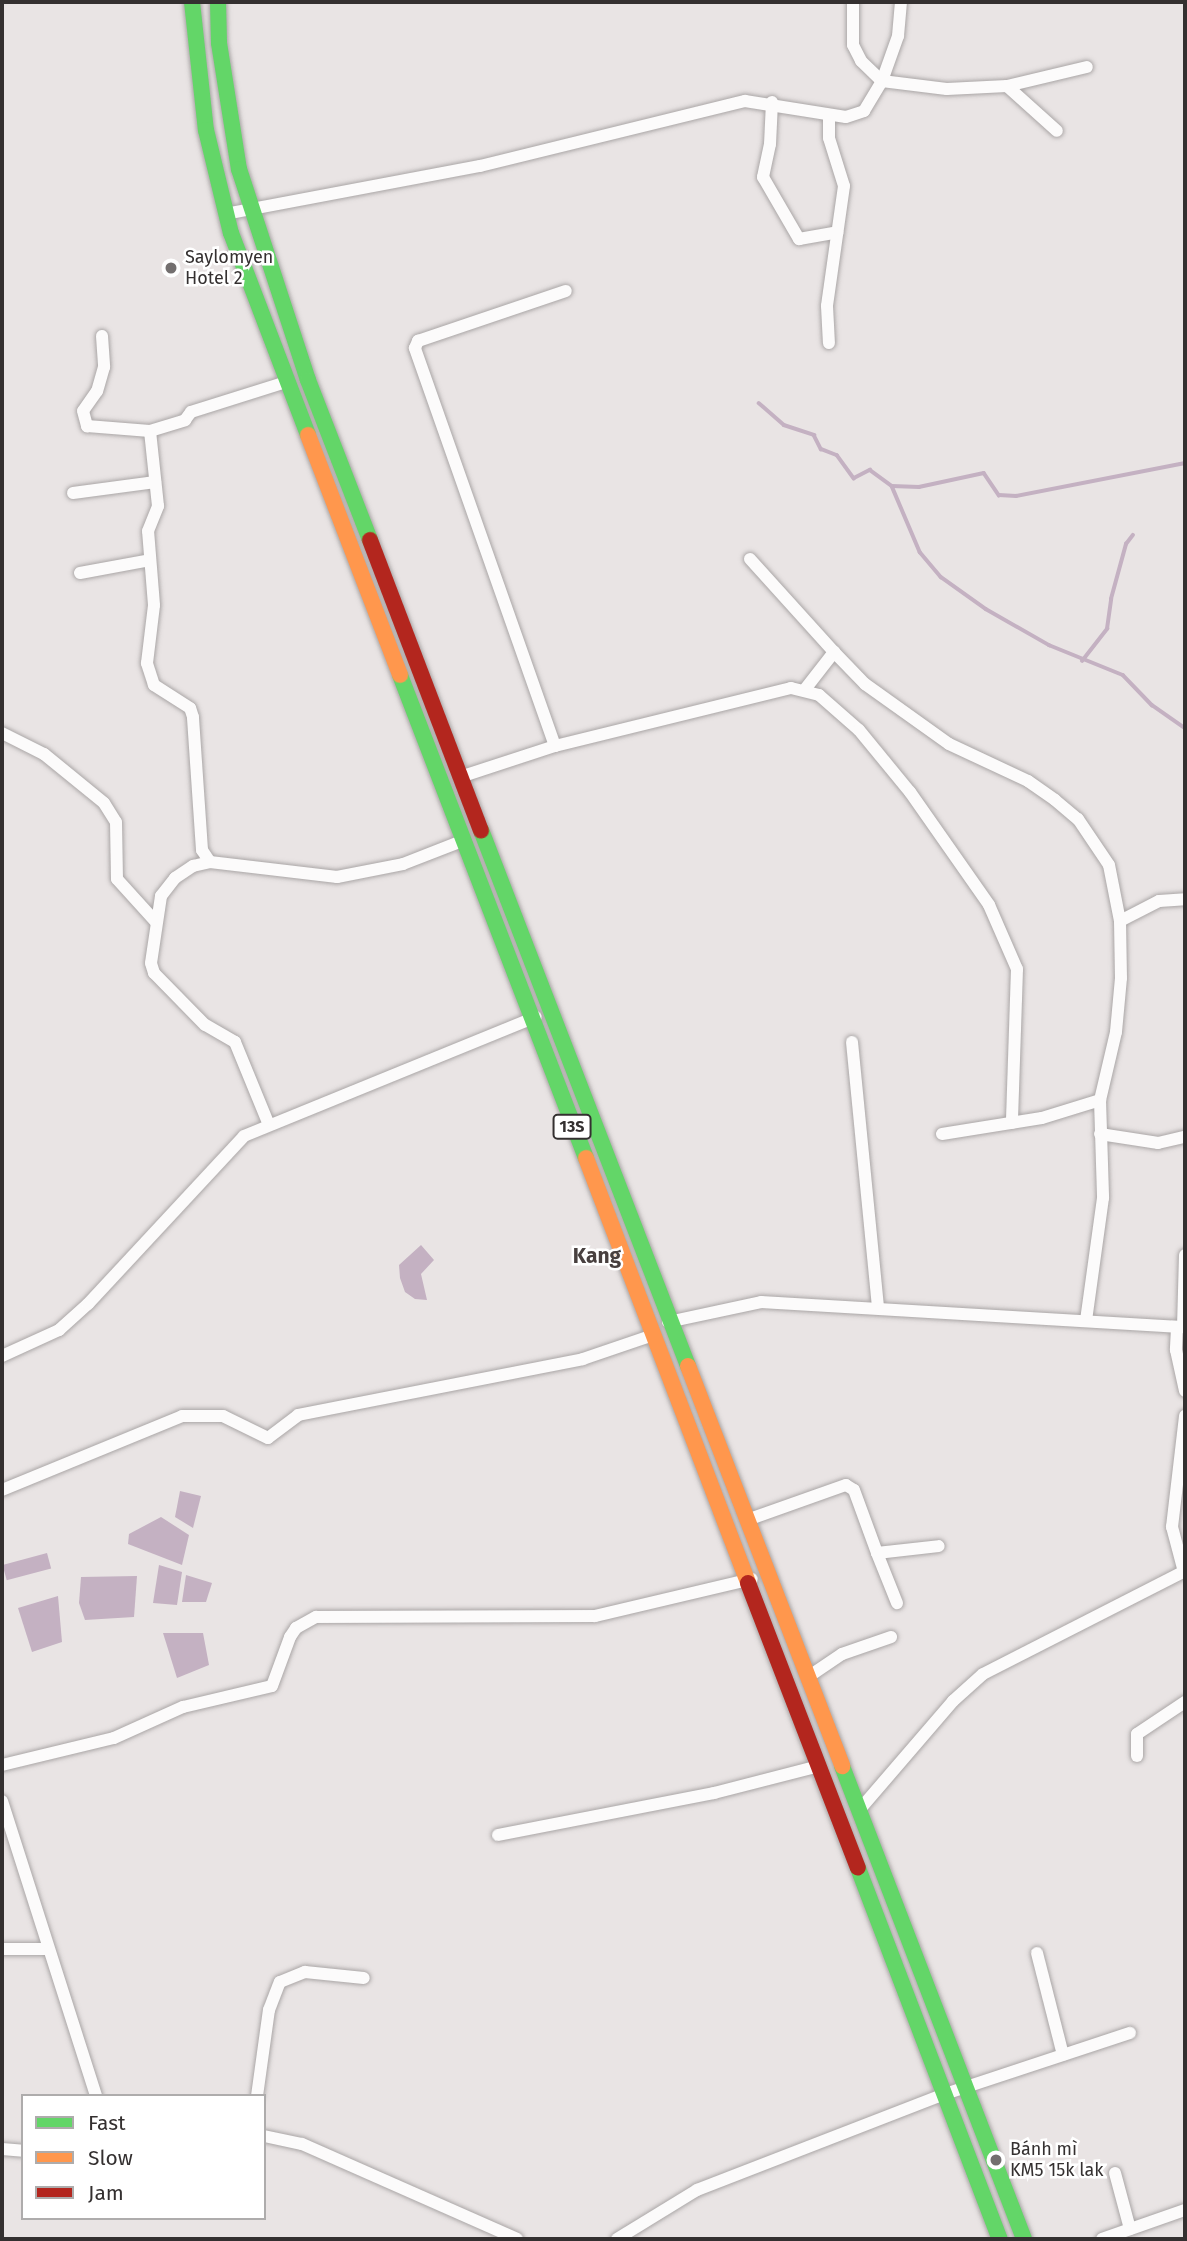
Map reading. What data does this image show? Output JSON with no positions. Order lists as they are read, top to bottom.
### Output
{
  "streets": {
    "highway": ["13S"]
  },
  "districts": ["Kang"],
  "places": ["Saylomyen Hotel 2", "Bánh mì KM5 15k lak"],
  "legend": ["Fast", "Slow", "Jam"]
}
